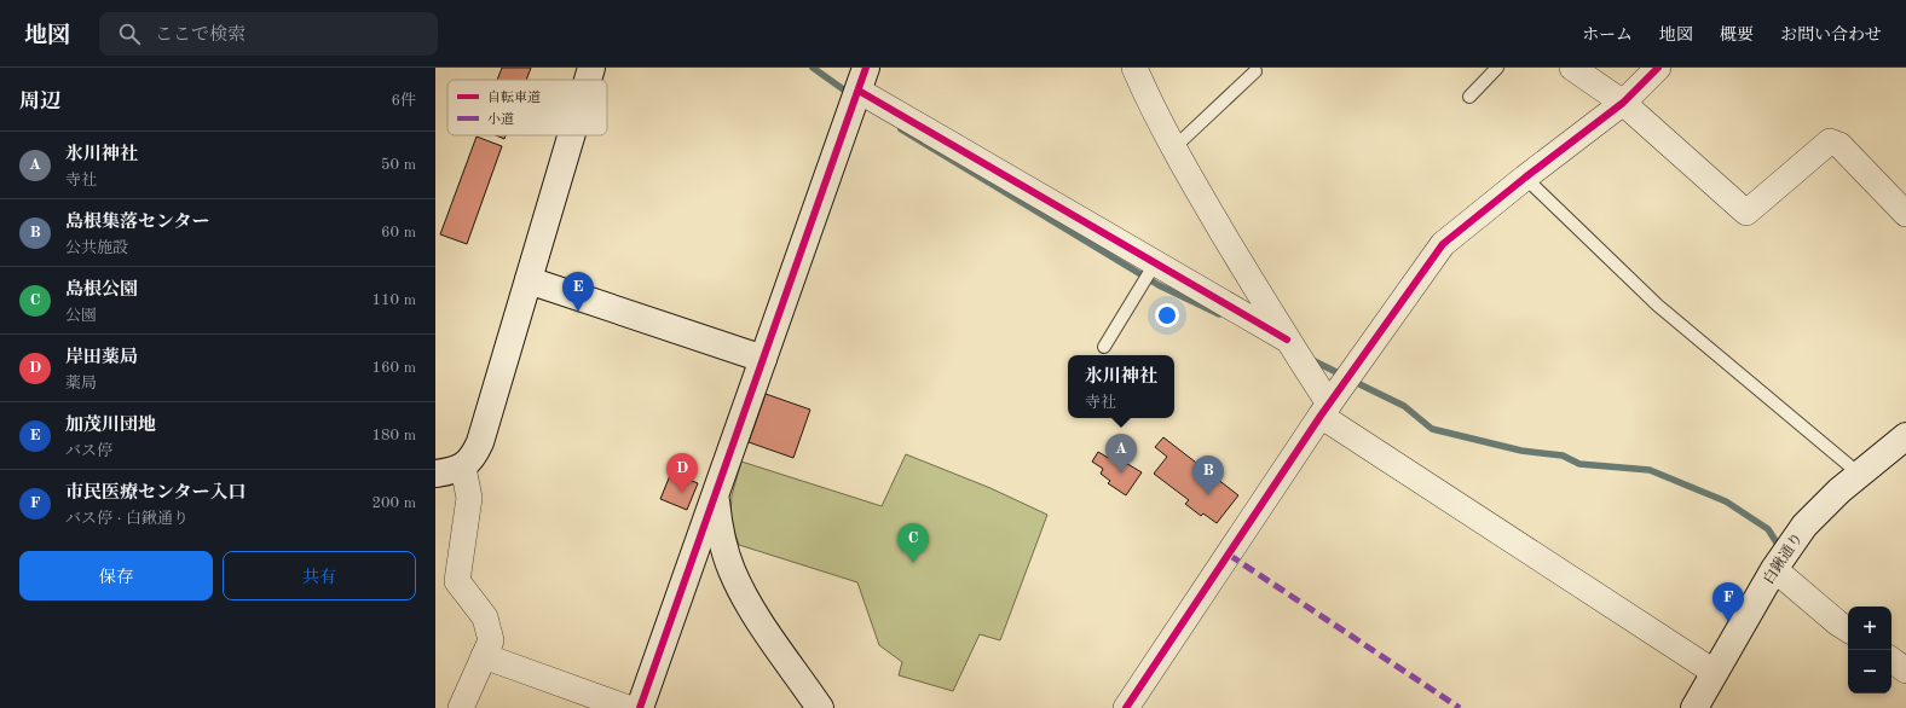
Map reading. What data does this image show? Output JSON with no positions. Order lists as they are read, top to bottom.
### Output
{
  "streets": {
    "street": ["白鍬通り"]
  },
  "legend": ["自転車道", "小道"],
  "page": {
    "header": "地図",
    "search": "ここで検索",
    "nav": [
      "ホーム",
      "地図",
      "概要",
      "お問い合わせ"
    ],
    "heading": ["周辺", "6件"],
    "list": [
      {
        "mark": "A",
        "name": "氷川神社",
        "note": "寺社",
        "value": "50 m"
      },
      {
        "mark": "B",
        "name": "島根集落センター",
        "note": "公共施設",
        "value": "60 m"
      },
      {
        "mark": "C",
        "name": "島根公園",
        "note": "公園",
        "value": "110 m"
      },
      {
        "mark": "D",
        "name": "岸田薬局",
        "note": "薬局",
        "value": "160 m"
      },
      {
        "mark": "E",
        "name": "加茂川団地",
        "note": "バス停",
        "value": "180 m"
      },
      {
        "mark": "F",
        "name": "市民医療センター入口",
        "note": "バス停 · 白鍬通り",
        "value": "200 m"
      }
    ],
    "pins": [
      "E",
      "A",
      "D",
      "B",
      "C",
      "F"
    ],
    "popup": ["氷川神社", "寺社"],
    "buttons": ["保存", "共有"],
    "map_buttons": ["+", "−"]
  }
}
